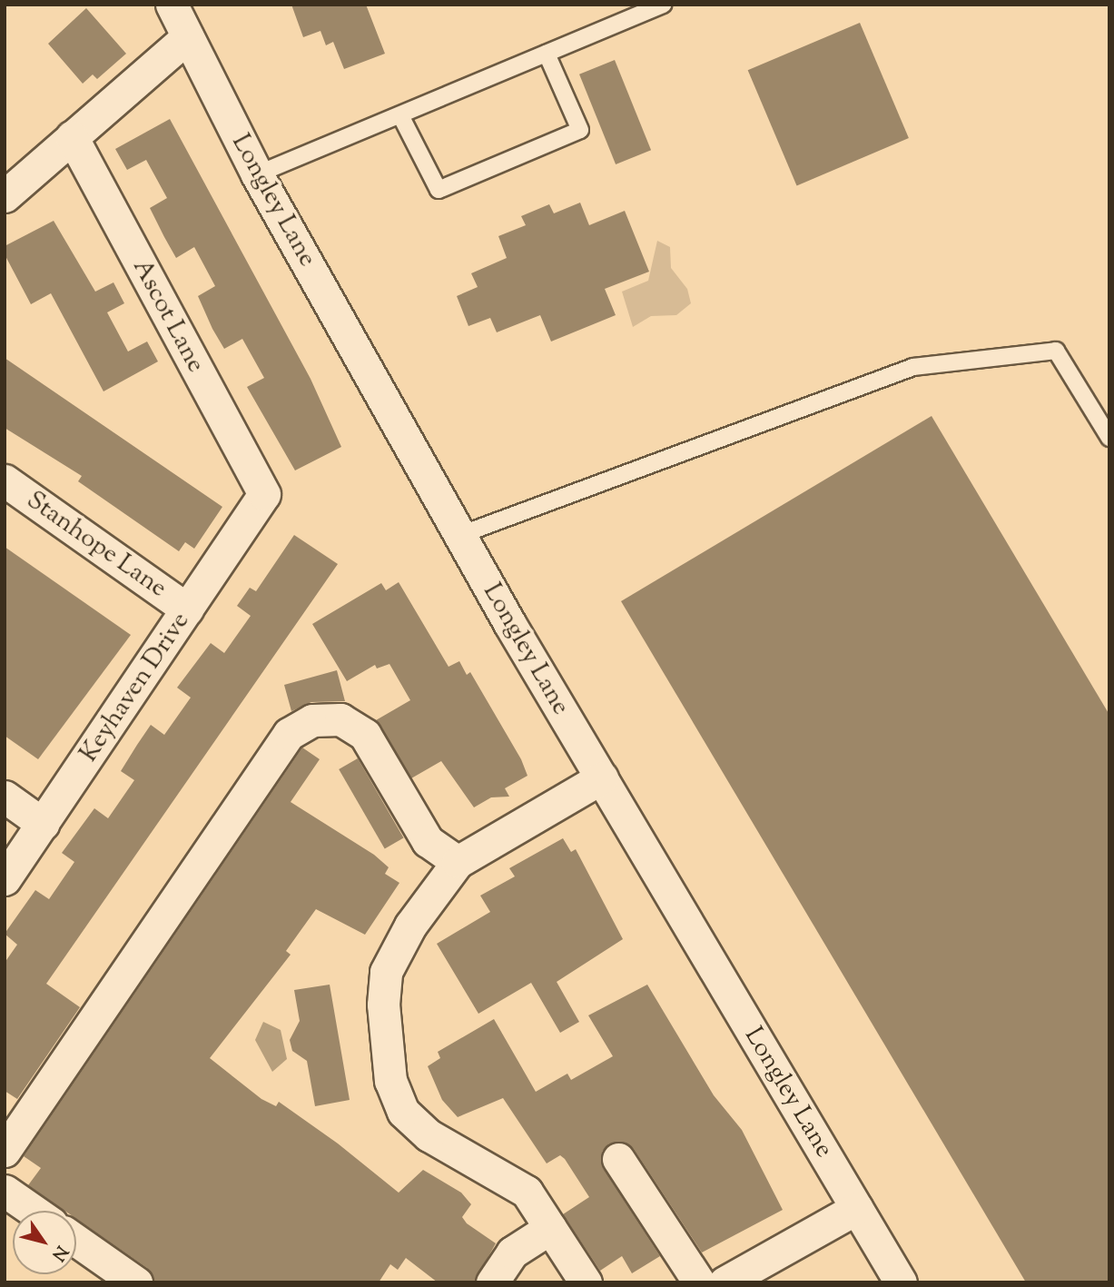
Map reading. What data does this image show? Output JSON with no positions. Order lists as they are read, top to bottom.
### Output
{
  "streets": {
    "street": [
      "Longley Lane",
      "Ascot Lane",
      "Stanhope Lane",
      "Keyhaven Drive"
    ]
  },
  "crossings": [
    ["Ascot Lane", "Keyhaven Drive"],
    ["Stanhope Lane", "Keyhaven Drive"]
  ],
  "north": "bottom right"
}
